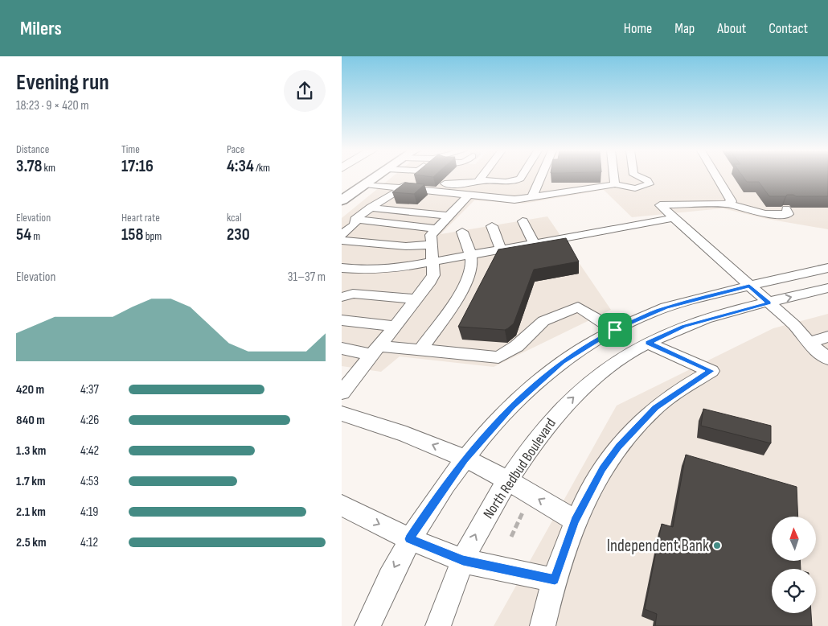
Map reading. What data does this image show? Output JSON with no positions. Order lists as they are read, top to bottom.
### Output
{
  "streets": {
    "street": ["North Redbud Boulevard"]
  },
  "places": ["Independent Bank"],
  "north": "top",
  "page": {
    "header": "Milers",
    "nav": [
      "Home",
      "Map",
      "About",
      "Contact"
    ],
    "heading": ["Evening run", "18:23 · 9 × 420 m"],
    "stats": [
      ["Distance", "3.78 km"],
      ["Time", "17:16"],
      ["Pace", "4:34 /km"],
      ["Elevation", "54 m"],
      ["Heart rate", "158 bpm"],
      ["kcal", "230"]
    ],
    "chart": ["Elevation", "31–37 m"],
    "list": [
      {
        "name": "420 m",
        "note": "4:37"
      },
      {
        "name": "840 m",
        "note": "4:26"
      },
      {
        "name": "1.3 km",
        "note": "4:42"
      },
      {
        "name": "1.7 km",
        "note": "4:53"
      },
      {
        "name": "2.1 km",
        "note": "4:19"
      },
      {
        "name": "2.5 km",
        "note": "4:12"
      }
    ]
  }
}
